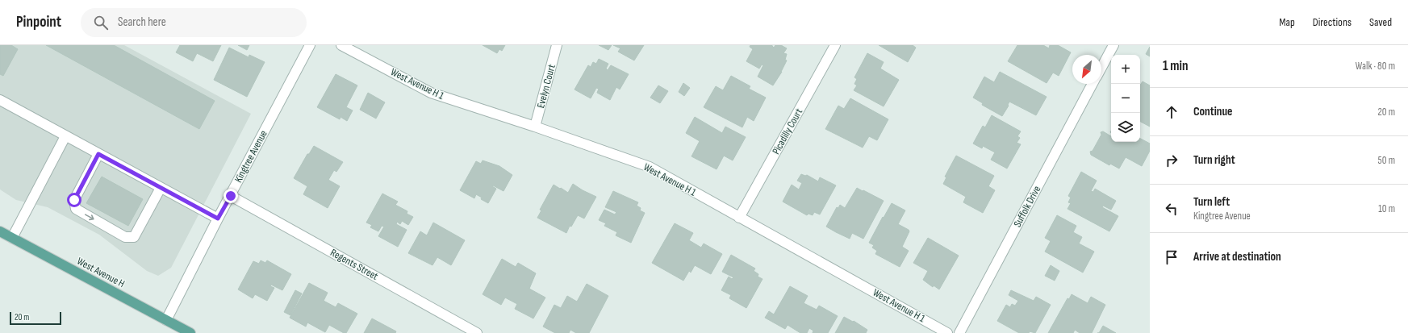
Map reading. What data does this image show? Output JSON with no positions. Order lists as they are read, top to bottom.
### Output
{
  "streets": {
    "main road": ["West Avenue H"],
    "street": [
      "West Avenue H 1",
      "Evelyn Court",
      "Picadilly Court",
      "Kingtree Avenue",
      "Suffolk Drive",
      "Regents Street"
    ]
  },
  "crossings": [
    ["West Avenue H 1", "Evelyn Court"],
    ["West Avenue H 1", "Picadilly Court"],
    ["Kingtree Avenue", "Regents Street"],
    ["Kingtree Avenue", "West Avenue H"]
  ],
  "scale_bar": "20 m",
  "north": "bottom left",
  "page": {
    "header": "Pinpoint",
    "search": "Search here",
    "nav": ["Map", "Directions", "Saved"],
    "heading": ["1 min", "Walk · 80 m"],
    "map_buttons": ["+", "−"],
    "list": [
      ["Continue", "20 m"],
      ["Turn right", "50 m"],
      ["Turn left", "Kingtree Avenue", "10 m"],
      "Arrive at destination"
    ],
    "scale": "20 m"
  }
}
